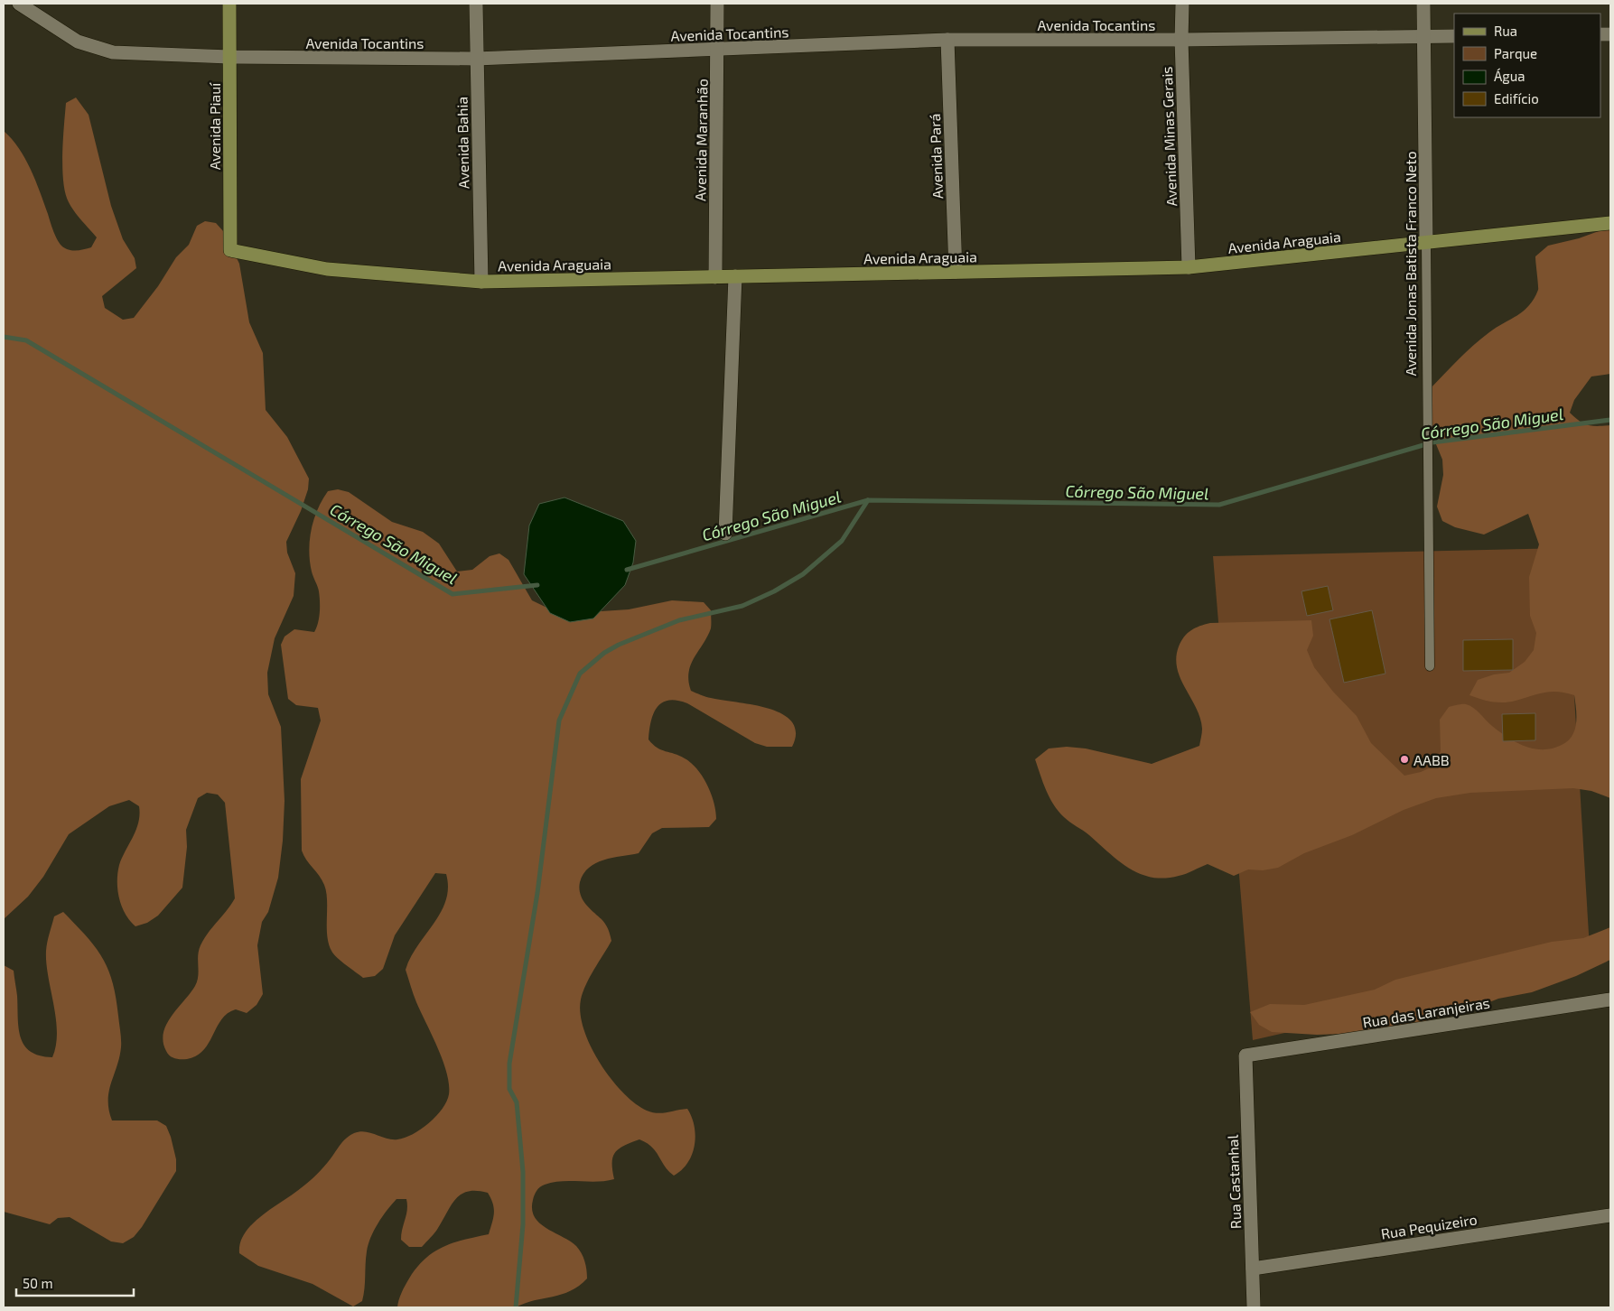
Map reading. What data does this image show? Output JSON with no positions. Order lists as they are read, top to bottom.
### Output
{
  "streets": {
    "street": [
      "Avenida Tocantins",
      "Avenida Piauí",
      "Avenida Minas Gerais",
      "Avenida Maranhão",
      "Avenida Bahia",
      "Avenida Pará",
      "Avenida Araguaia",
      "Avenida Jonas Batista Franco Neto",
      "Rua das Laranjeiras",
      "Rua Castanhal",
      "Rua Pequizeiro"
    ]
  },
  "crossings": [
    ["Avenida Tocantins", "Avenida Piauí"],
    ["Avenida Tocantins", "Avenida Minas Gerais"],
    ["Avenida Tocantins", "Avenida Maranhão"],
    ["Avenida Tocantins", "Avenida Bahia"],
    ["Avenida Tocantins", "Avenida Pará"],
    ["Avenida Tocantins", "Avenida Jonas Batista Franco Neto"],
    ["Avenida Piauí", "Avenida Araguaia"],
    ["Avenida Minas Gerais", "Avenida Araguaia"],
    ["Avenida Maranhão", "Avenida Araguaia"],
    ["Avenida Bahia", "Avenida Araguaia"],
    ["Avenida Pará", "Avenida Araguaia"],
    ["Avenida Araguaia", "Avenida Jonas Batista Franco Neto"],
    ["Rua das Laranjeiras", "Rua Castanhal"],
    ["Rua Castanhal", "Rua Pequizeiro"]
  ],
  "water": ["Córrego São Miguel"],
  "places": ["AABB"],
  "legend": [
    "Rua",
    "Parque",
    "Água",
    "Edifício"
  ],
  "scale_bar": "50 m"
}
